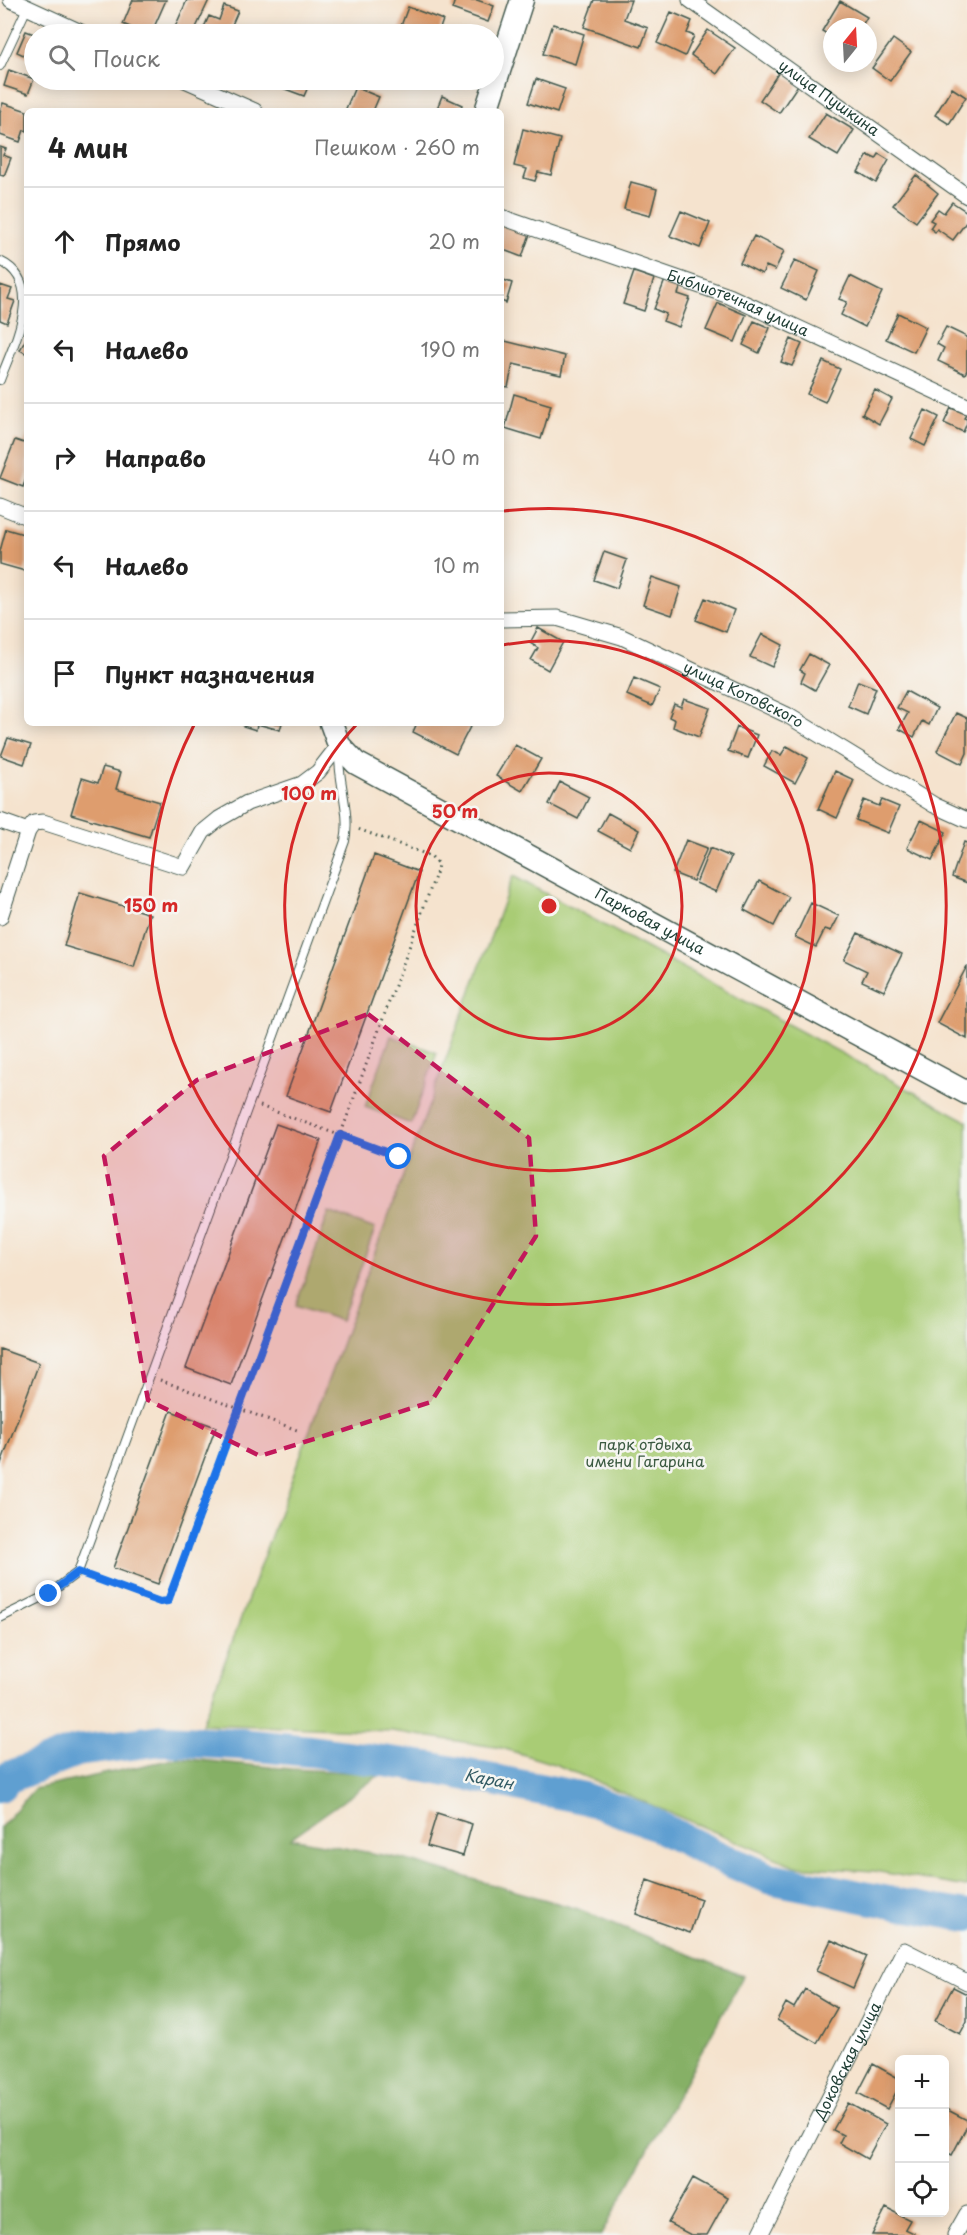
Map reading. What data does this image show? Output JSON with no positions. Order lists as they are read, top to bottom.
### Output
{
  "streets": {
    "street": [
      "улица Пушкина",
      "Библиотечная улица",
      "улица Котовского",
      "Парковая улица",
      "Доковская улица"
    ]
  },
  "water": ["Каран"],
  "parks": ["парк отдыха имени Гагарина"],
  "north": "top",
  "page": {
    "search": "Поиск",
    "heading": ["4 мин", "Пешком · 260 m"],
    "list": [
      ["Прямо", "20 m"],
      ["Налево", "190 m"],
      ["Направо", "40 m"],
      ["Налево", "10 m"],
      "Пункт назначения"
    ],
    "map_buttons": ["+", "−"]
  },
  "rings": ["100 m", "50 m", "150 m"]
}
